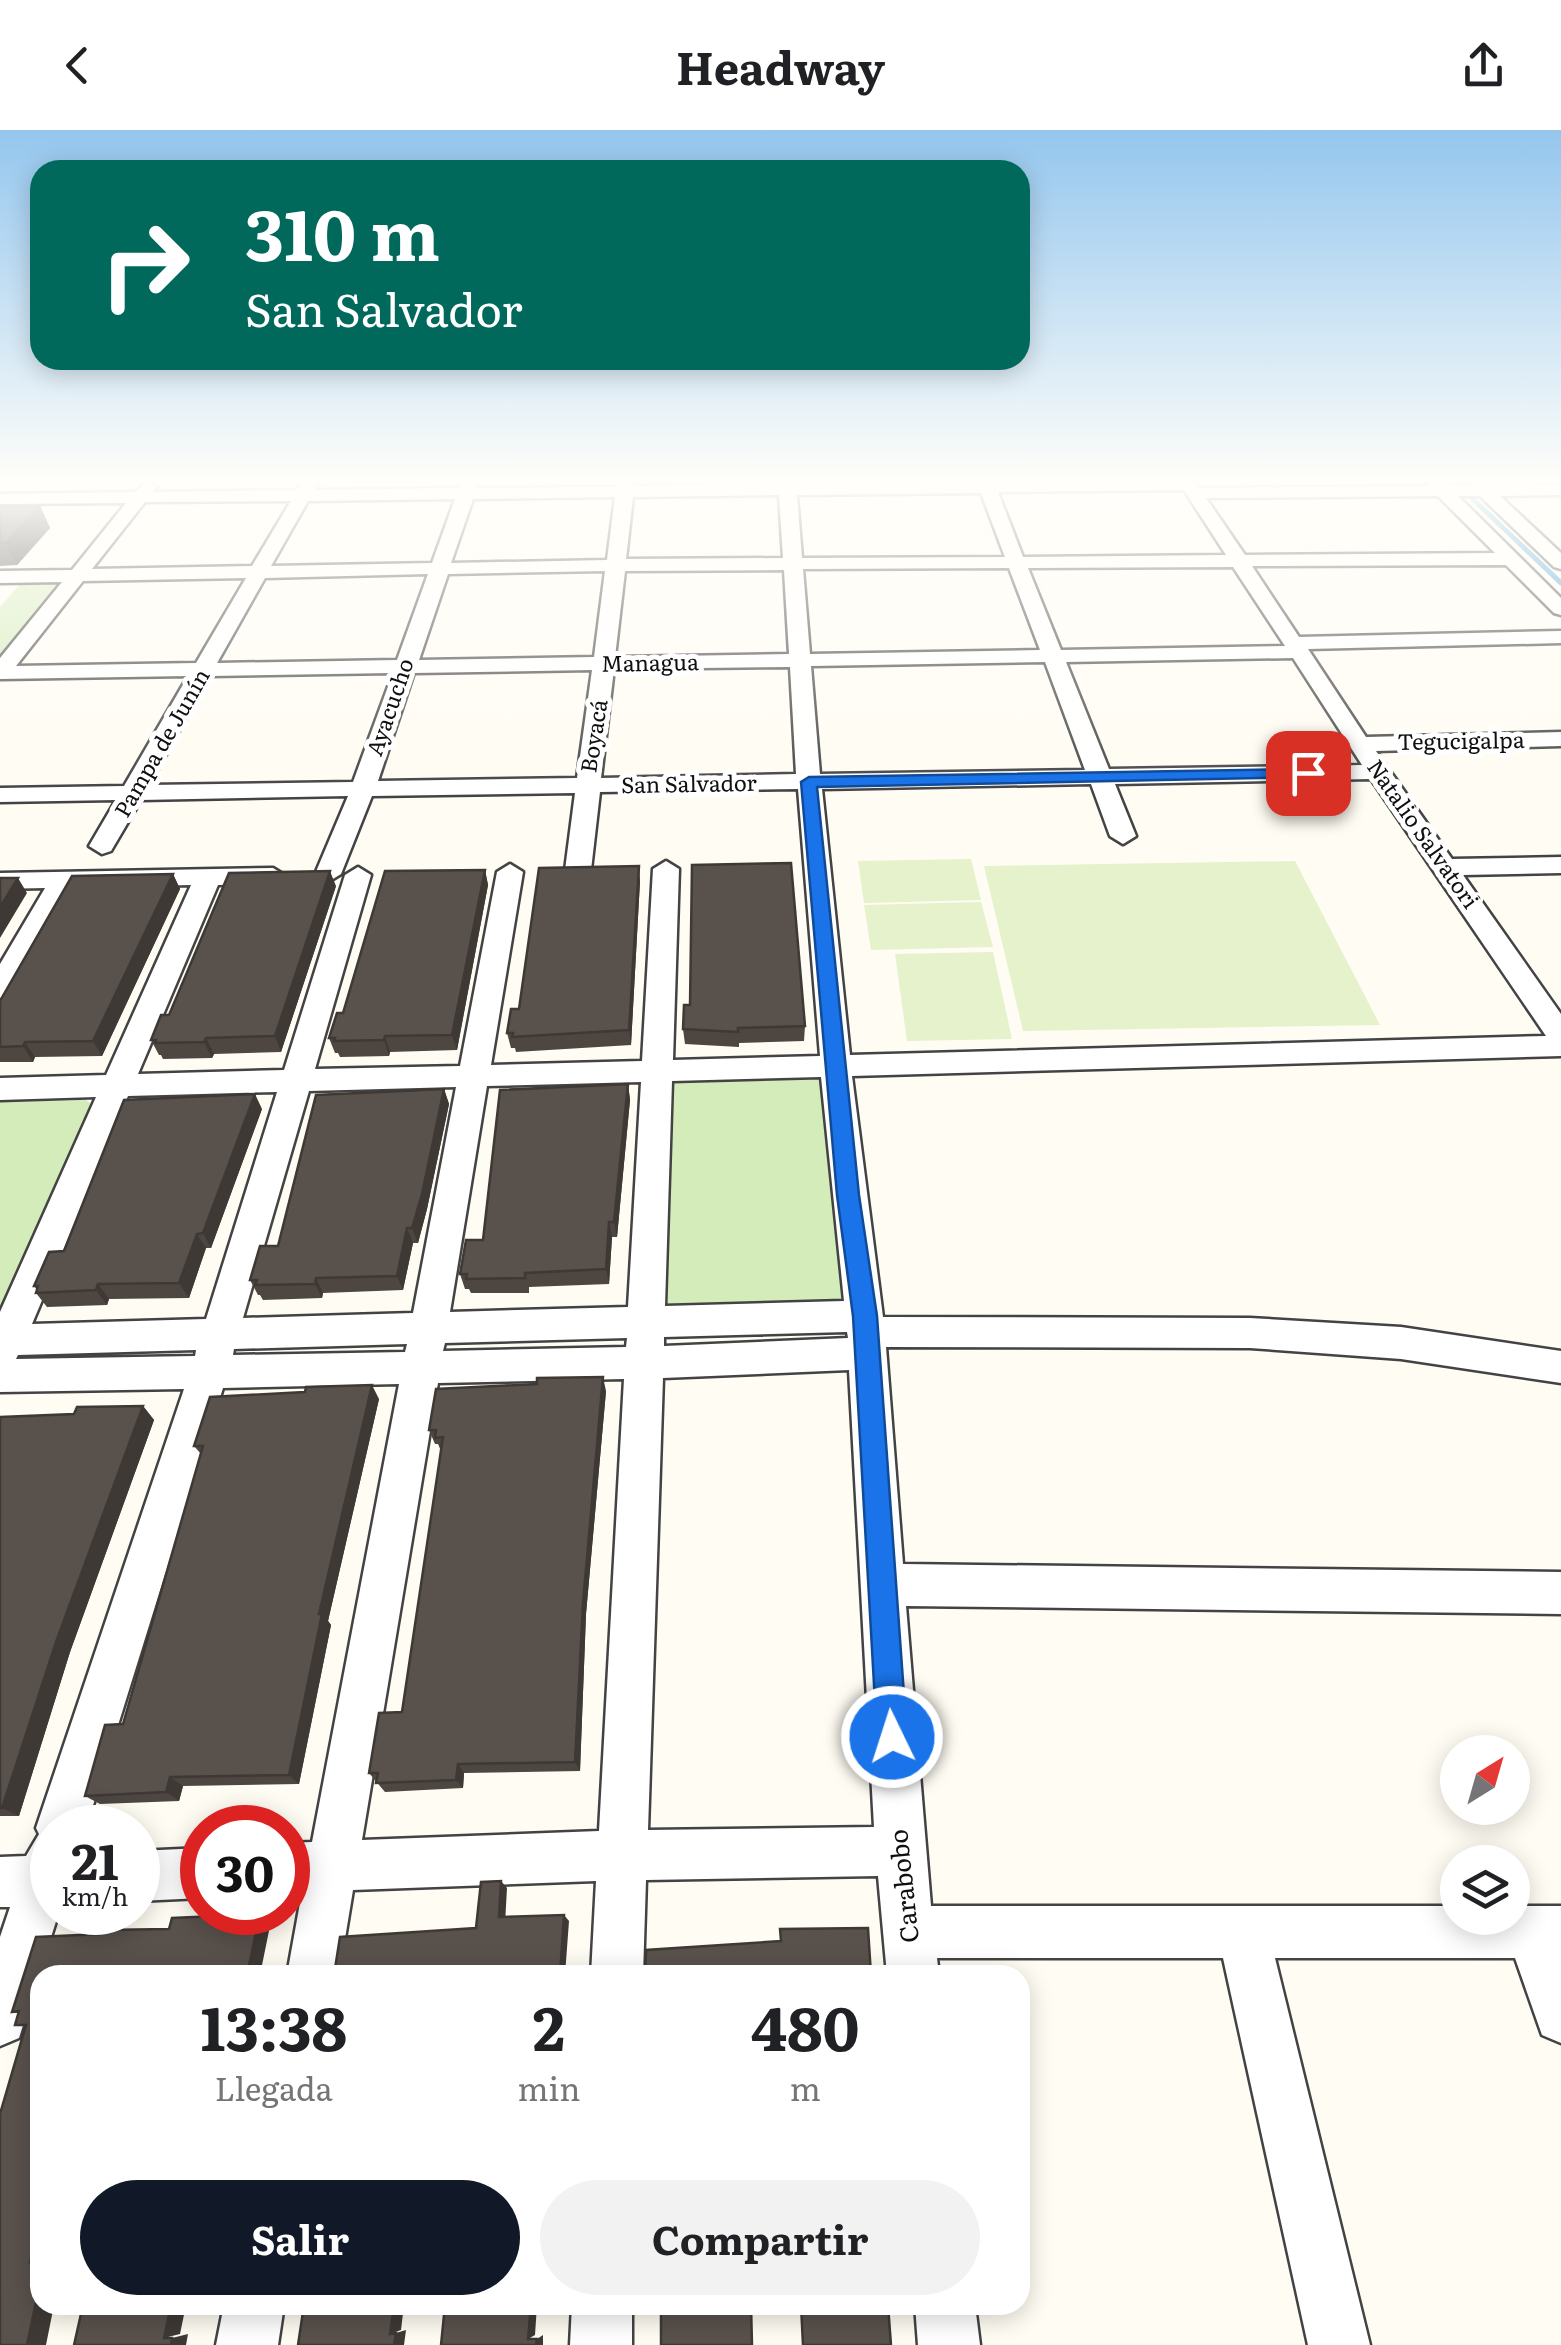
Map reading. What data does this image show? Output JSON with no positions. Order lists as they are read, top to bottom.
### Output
{
  "streets": {
    "street": [
      "Managua",
      "Ayacucho",
      "Boyacá",
      "Tegucigalpa",
      "Pampa de Junín",
      "San Salvador",
      "Natalio Salvatori",
      "Carabobo"
    ]
  },
  "crossings": [
    ["Managua", "Ayacucho"],
    ["Managua", "Boyacá"],
    ["Managua", "Pampa de Junín"],
    ["Managua", "Natalio Salvatori"],
    ["Managua", "Carabobo"],
    ["Ayacucho", "San Salvador"],
    ["Boyacá", "San Salvador"],
    ["Tegucigalpa", "Natalio Salvatori"],
    ["Pampa de Junín", "San Salvador"],
    ["San Salvador", "Natalio Salvatori"],
    ["San Salvador", "Carabobo"]
  ],
  "north": "top right",
  "page": {
    "header": "Headway",
    "turn": ["310 m", "San Salvador"],
    "speed": "21 km/h",
    "limit": "30",
    "eta": [
      "13:38",
      "Llegada",
      "2",
      "min",
      "480",
      "m"
    ],
    "buttons": ["Salir", "Compartir"]
  }
}
